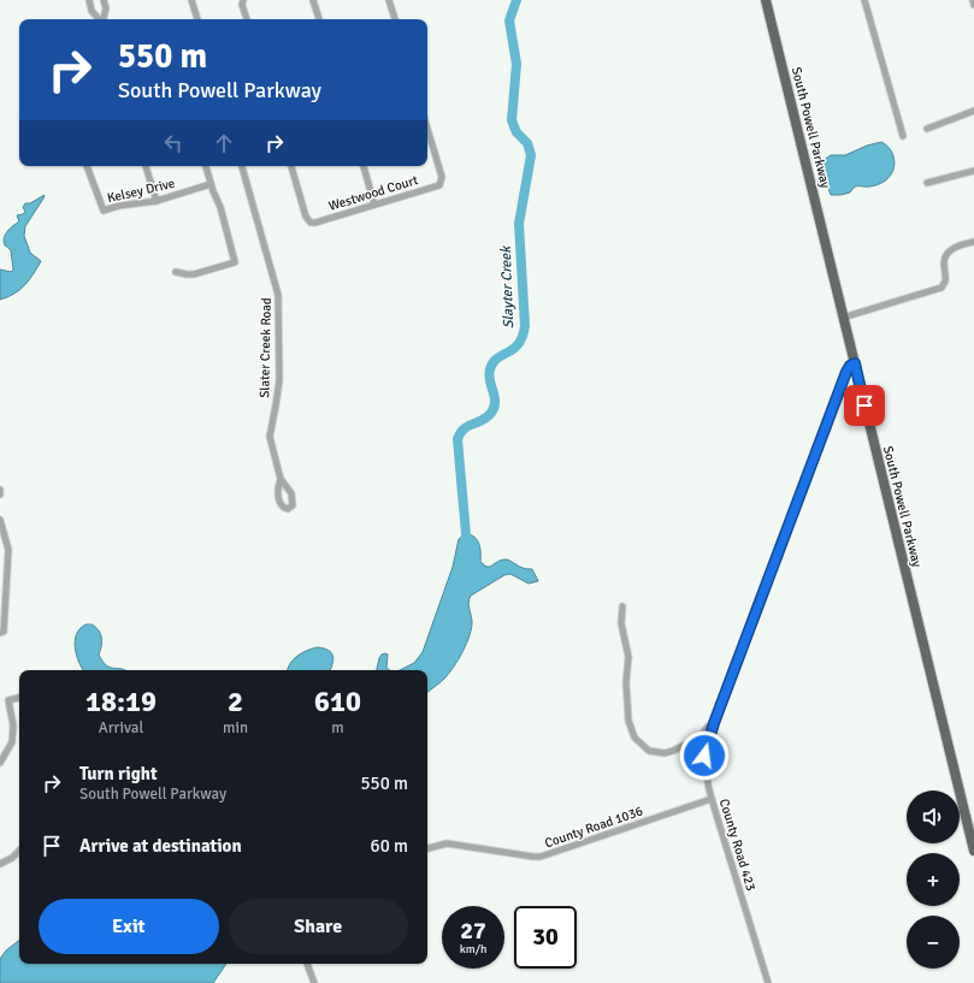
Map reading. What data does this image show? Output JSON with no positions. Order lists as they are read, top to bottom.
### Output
{
  "streets": {
    "main road": ["South Powell Parkway"],
    "street": [
      "Kelsey Drive",
      "Westwood Court",
      "Slater Creek Road",
      "County Road 1036",
      "County Road 423"
    ]
  },
  "crossings": [
    ["South Powell Parkway", "County Road 423"],
    ["County Road 1036", "County Road 423"]
  ],
  "water": ["Slayter Creek"],
  "page": {
    "turn": ["550 m", "South Powell Parkway"],
    "eta": [
      "18:19",
      "Arrival",
      "2",
      "min",
      "610",
      "m"
    ],
    "list": [
      {
        "name": "Turn right",
        "note": "South Powell Parkway",
        "value": "550 m"
      },
      {
        "name": "Arrive at destination",
        "value": "60 m"
      }
    ],
    "map_buttons": ["+", "−"],
    "buttons": ["Exit", "Share"],
    "speed": "27 km/h",
    "limit": "30"
  }
}
